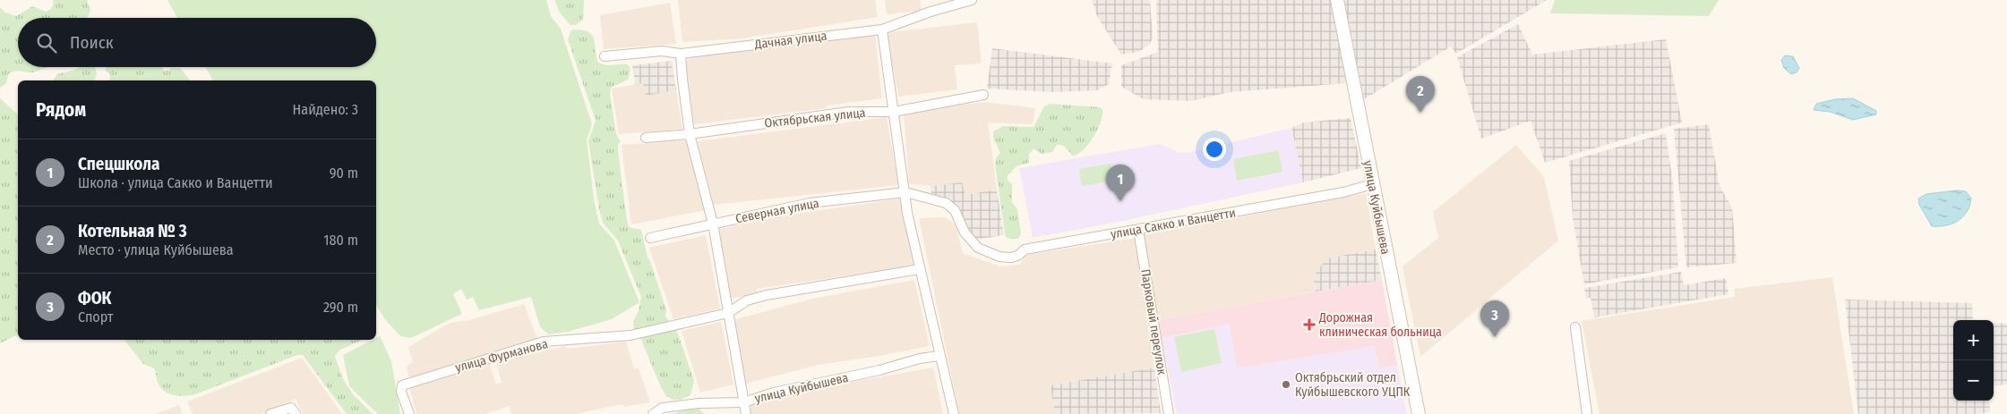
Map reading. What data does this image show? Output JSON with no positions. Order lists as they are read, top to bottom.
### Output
{
  "streets": {
    "main road": ["улица Куйбышева"],
    "street": [
      "Дачная улица",
      "Октябрьская улица",
      "Северная улица",
      "улица Сакко и Ванцетти",
      "Парковый переулок",
      "улица Фурманова"
    ]
  },
  "crossings": [
    ["улица Куйбышева", "улица Сакко и Ванцетти"],
    ["Северная улица", "улица Сакко и Ванцетти"],
    ["улица Сакко и Ванцетти", "Парковый переулок"]
  ],
  "places": {
    "health": ["Дорожная клиническая больница"],
    "other": ["Октябрьский отдел Куйбышевского УЦПК"]
  },
  "page": {
    "search": "Поиск",
    "pins": ["2", "1", "3"],
    "heading": ["Рядом", "Найдено: 3"],
    "list": [
      {
        "mark": "1",
        "name": "Спецшкола",
        "note": "Школа · улица Сакко и Ванцетти",
        "value": "90 m"
      },
      {
        "mark": "2",
        "name": "Котельная № 3",
        "note": "Место · улица Куйбышева",
        "value": "180 m"
      },
      {
        "mark": "3",
        "name": "ФОК",
        "note": "Спорт",
        "value": "290 m"
      }
    ],
    "map_buttons": ["+", "−"]
  }
}
